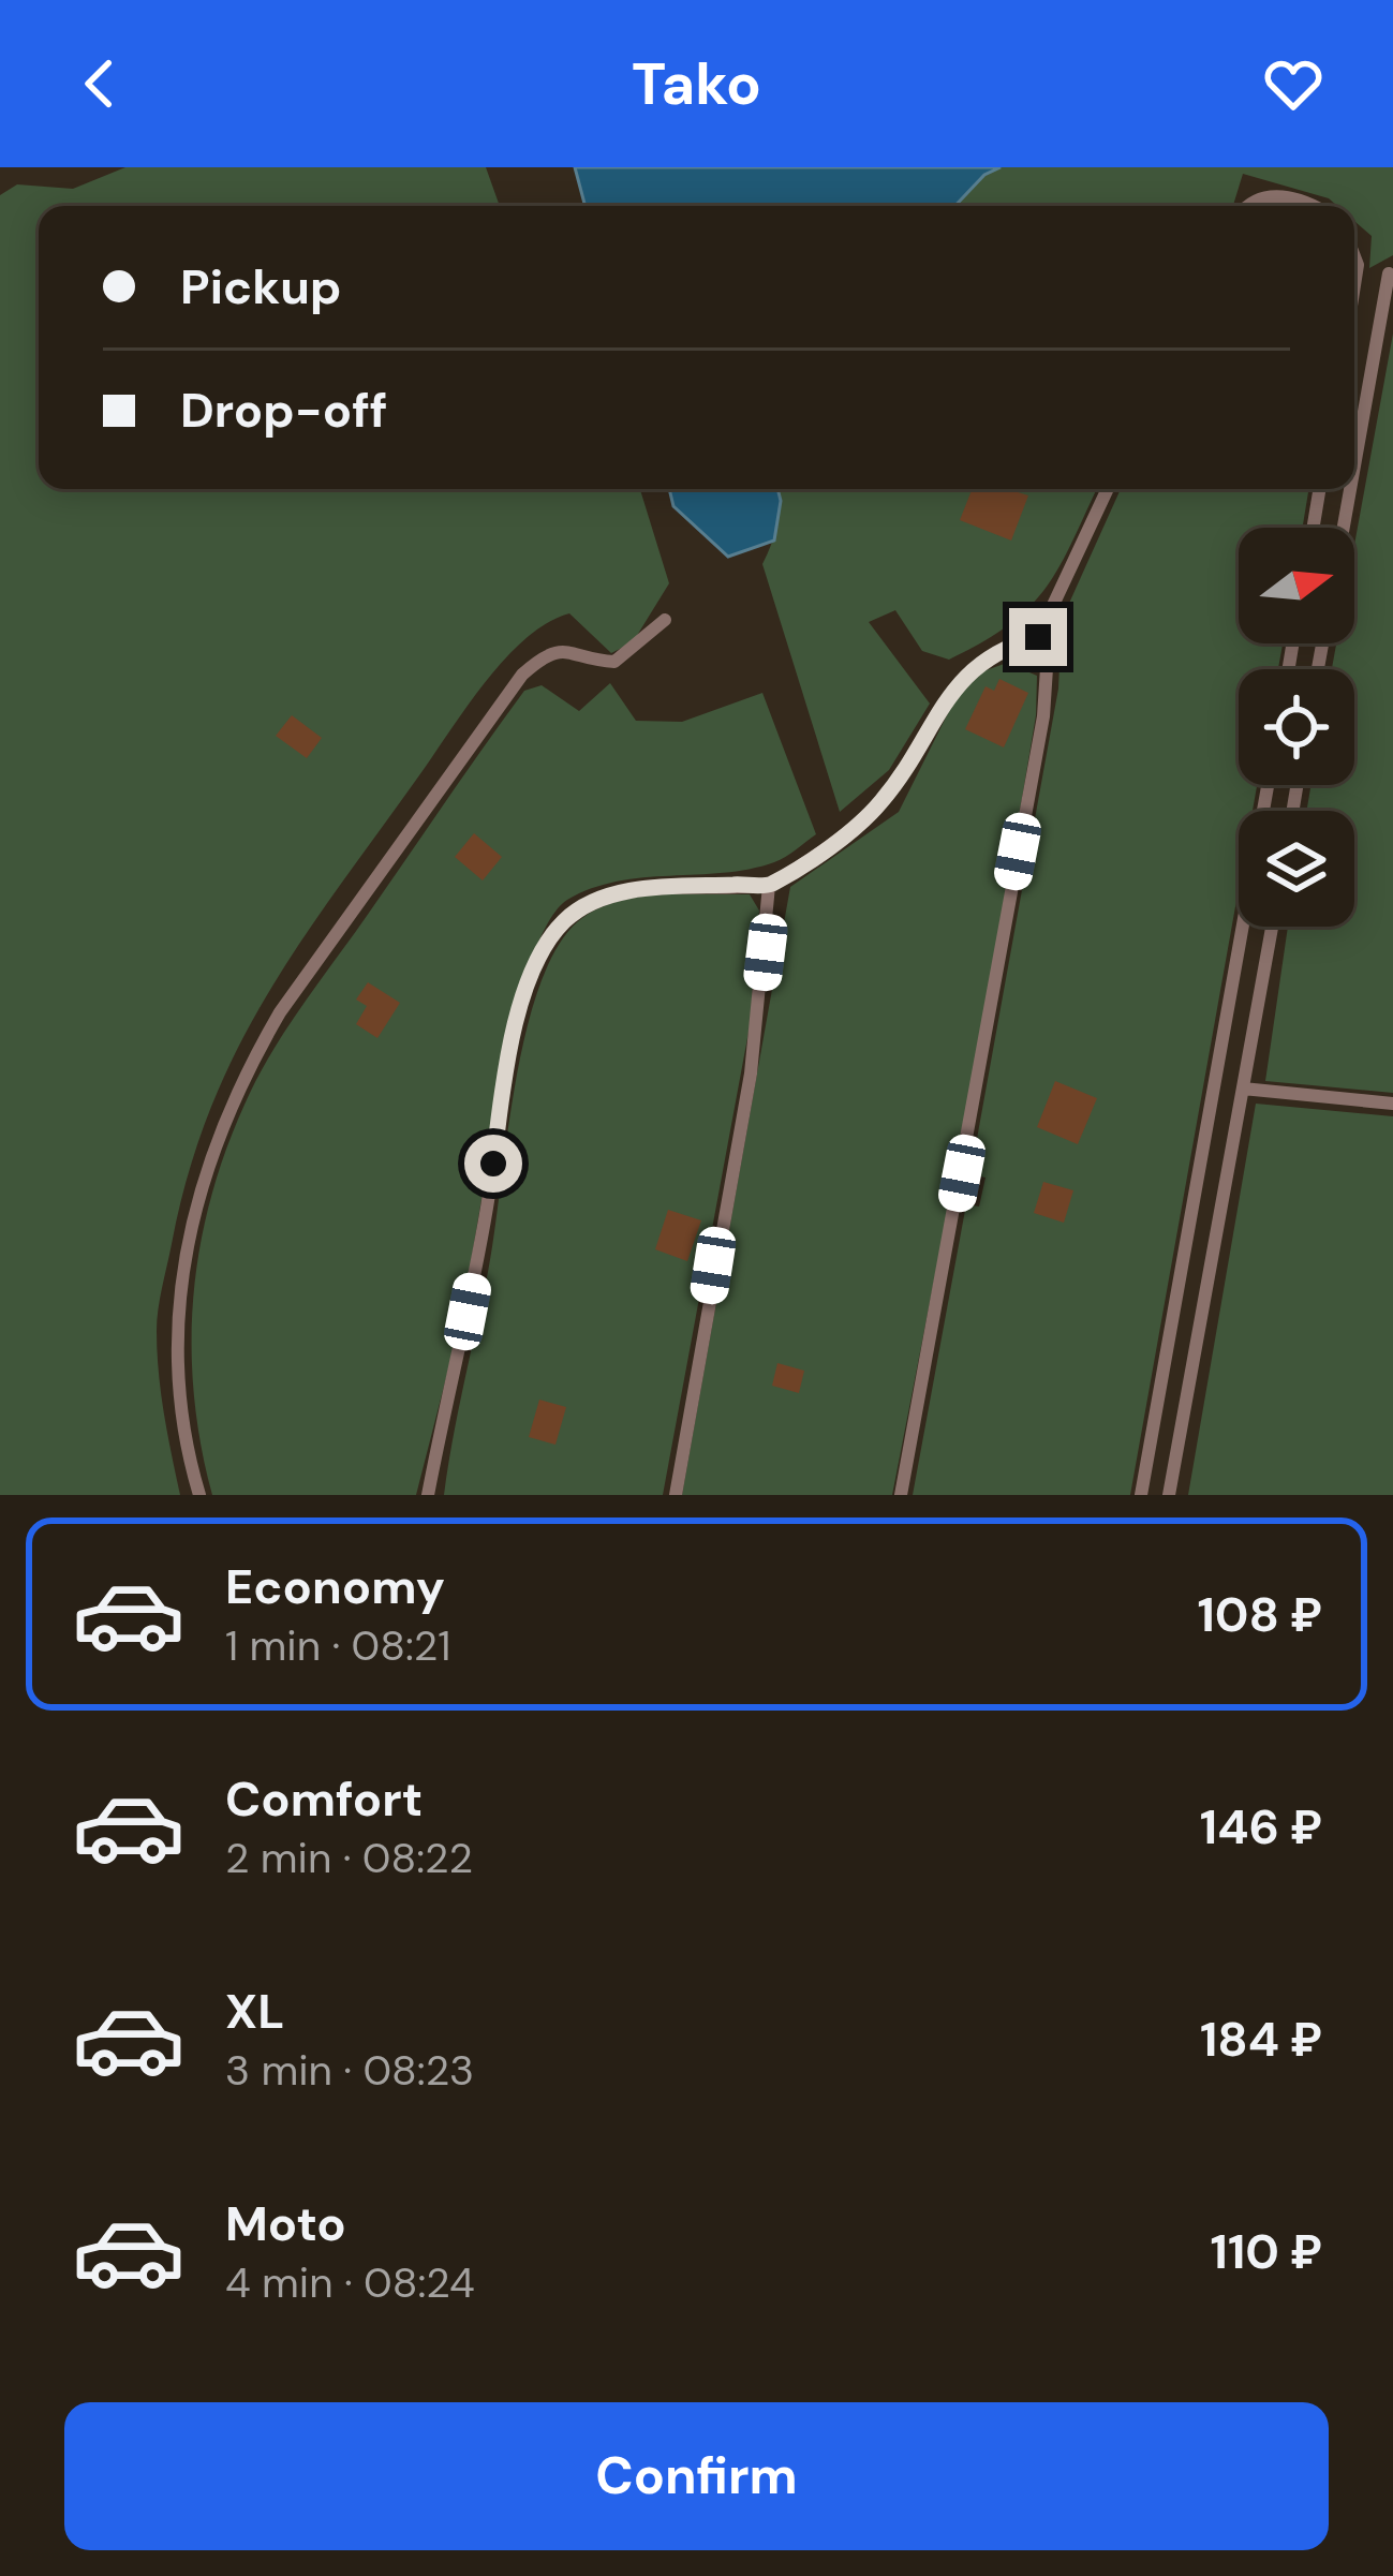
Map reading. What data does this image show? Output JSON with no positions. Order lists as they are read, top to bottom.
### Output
{
  "north": "right",
  "page": {
    "header": "Tako",
    "banner": ["Pickup", "Drop-off"],
    "list": [
      {
        "name": "Economy",
        "note": "1 min · 08:21",
        "value": "108 ₽"
      },
      {
        "name": "Comfort",
        "note": "2 min · 08:22",
        "value": "146 ₽"
      },
      {
        "name": "XL",
        "note": "3 min · 08:23",
        "value": "184 ₽"
      },
      {
        "name": "Moto",
        "note": "4 min · 08:24",
        "value": "110 ₽"
      }
    ],
    "buttons": "Confirm"
  }
}
